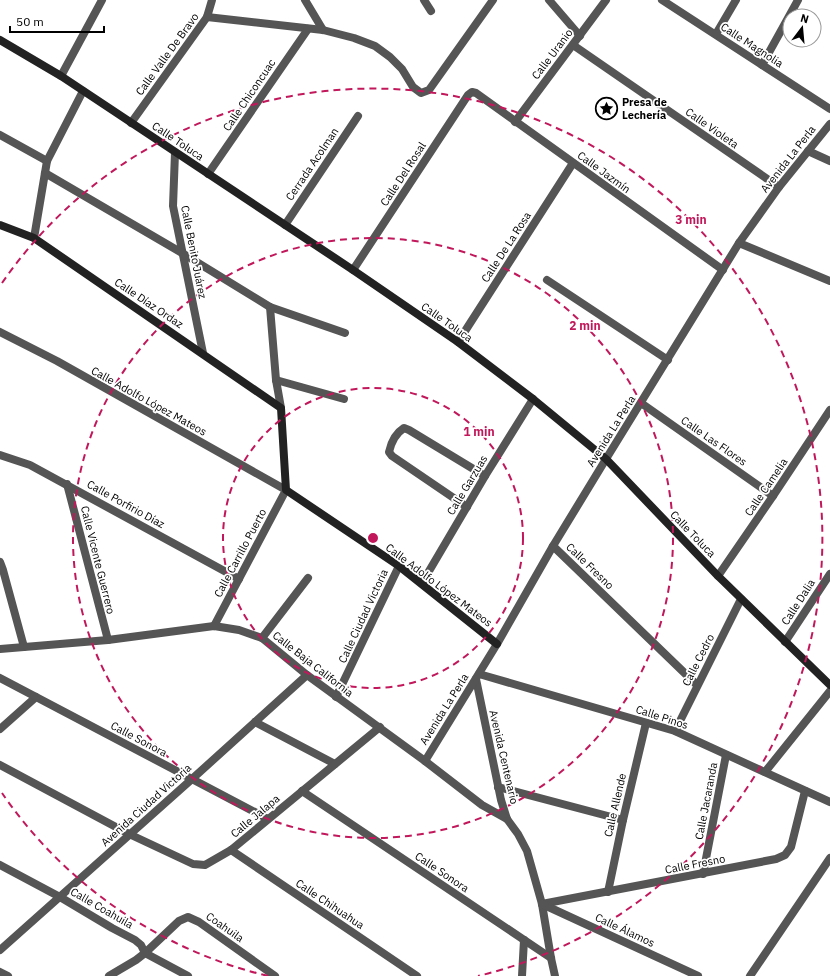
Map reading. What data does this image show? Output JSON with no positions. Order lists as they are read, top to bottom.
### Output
{
  "streets": {
    "main road": ["Calle Toluca", "Calle Díaz Ordaz", "Calle Adolfo López Mateos"],
    "street": [
      "Calle Magnolia",
      "Calle Valle De Bravo",
      "Calle Uranio",
      "Calle Chiconcuac",
      "Calle Violeta",
      "Avenida La Perla",
      "Cerrada Acolman",
      "Calle Jazmín",
      "Calle Del Rosal",
      "Calle De La Rosa",
      "Calle Benito Juárez",
      "Calle Las Flores",
      "Calle Garzuas",
      "Calle Camelia",
      "Calle Porfirio Díaz",
      "Calle Carrillo Puerto",
      "Calle Vicente Guerrero",
      "Calle Fresno",
      "Calle Dalia",
      "Calle Ciudad Victoria",
      "Calle Cedro",
      "Calle Baja California",
      "Calle Pinos",
      "Calle Sonora",
      "Avenida Centenario",
      "Calle Jacaranda",
      "Avenida Ciudad Victoria",
      "Calle Allende",
      "Calle Jalapa",
      "Calle Chihuahua",
      "Calle Coahuila",
      "Coahuila",
      "Calle Álamos"
    ]
  },
  "crossings": [
    ["Calle Valle De Bravo", "Calle Chiconcuac"],
    ["Calle Valle De Bravo", "Calle Toluca"],
    ["Calle Uranio", "Calle Violeta"],
    ["Calle Uranio", "Calle Jazmín"],
    ["Calle Chiconcuac", "Calle Toluca"],
    ["Calle Violeta", "Avenida La Perla"],
    ["Calle Toluca", "Avenida La Perla"],
    ["Calle Toluca", "Cerrada Acolman"],
    ["Calle Toluca", "Calle Del Rosal"],
    ["Calle Toluca", "Calle De La Rosa"],
    ["Calle Toluca", "Calle Benito Juárez"],
    ["Calle Toluca", "Calle Garzuas"],
    ["Calle Toluca", "Calle Camelia"],
    ["Calle Toluca", "Calle Dalia"],
    ["Calle Toluca", "Calle Cedro"],
    ["Avenida La Perla", "Calle Jazmín"],
    ["Avenida La Perla", "Calle Adolfo López Mateos"],
    ["Avenida La Perla", "Calle Las Flores"],
    ["Avenida La Perla", "Calle Fresno"],
    ["Avenida La Perla", "Calle Baja California"],
    ["Avenida La Perla", "Calle Pinos"],
    ["Avenida La Perla", "Avenida Centenario"],
    ["Calle Jazmín", "Calle Del Rosal"],
    ["Calle Jazmín", "Calle De La Rosa"],
    ["Calle Benito Juárez", "Calle Díaz Ordaz"],
    ["Calle Adolfo López Mateos", "Calle Garzuas"],
    ["Calle Adolfo López Mateos", "Calle Carrillo Puerto"],
    ["Calle Adolfo López Mateos", "Calle Ciudad Victoria"],
    ["Calle Las Flores", "Calle Camelia"],
    ["Calle Porfirio Díaz", "Calle Carrillo Puerto"],
    ["Calle Porfirio Díaz", "Calle Vicente Guerrero"],
    ["Calle Carrillo Puerto", "Calle Baja California"],
    ["Calle Vicente Guerrero", "Calle Baja California"],
    ["Calle Fresno", "Calle Cedro"],
    ["Calle Fresno", "Calle Pinos"],
    ["Calle Fresno", "Avenida Centenario"],
    ["Calle Fresno", "Calle Jacaranda"],
    ["Calle Fresno", "Calle Allende"],
    ["Calle Fresno", "Calle Álamos"],
    ["Calle Ciudad Victoria", "Calle Baja California"],
    ["Calle Cedro", "Calle Pinos"],
    ["Calle Baja California", "Avenida Centenario"],
    ["Calle Baja California", "Avenida Ciudad Victoria"],
    ["Calle Baja California", "Calle Jalapa"],
    ["Calle Pinos", "Avenida Centenario"],
    ["Calle Pinos", "Calle Jacaranda"],
    ["Calle Pinos", "Calle Allende"],
    ["Calle Sonora", "Avenida Centenario"],
    ["Calle Sonora", "Avenida Ciudad Victoria"],
    ["Calle Sonora", "Calle Jalapa"],
    ["Avenida Centenario", "Calle Álamos"],
    ["Avenida Ciudad Victoria", "Calle Jalapa"],
    ["Avenida Ciudad Victoria", "Calle Coahuila"],
    ["Calle Jalapa", "Calle Chihuahua"],
    ["Calle Coahuila", "Coahuila"]
  ],
  "places": {
    "place": ["Presa de Lechería"]
  },
  "scale_bar": "50 m",
  "north": "top",
  "rings": ["3 min", "2 min", "1 min"]
}
